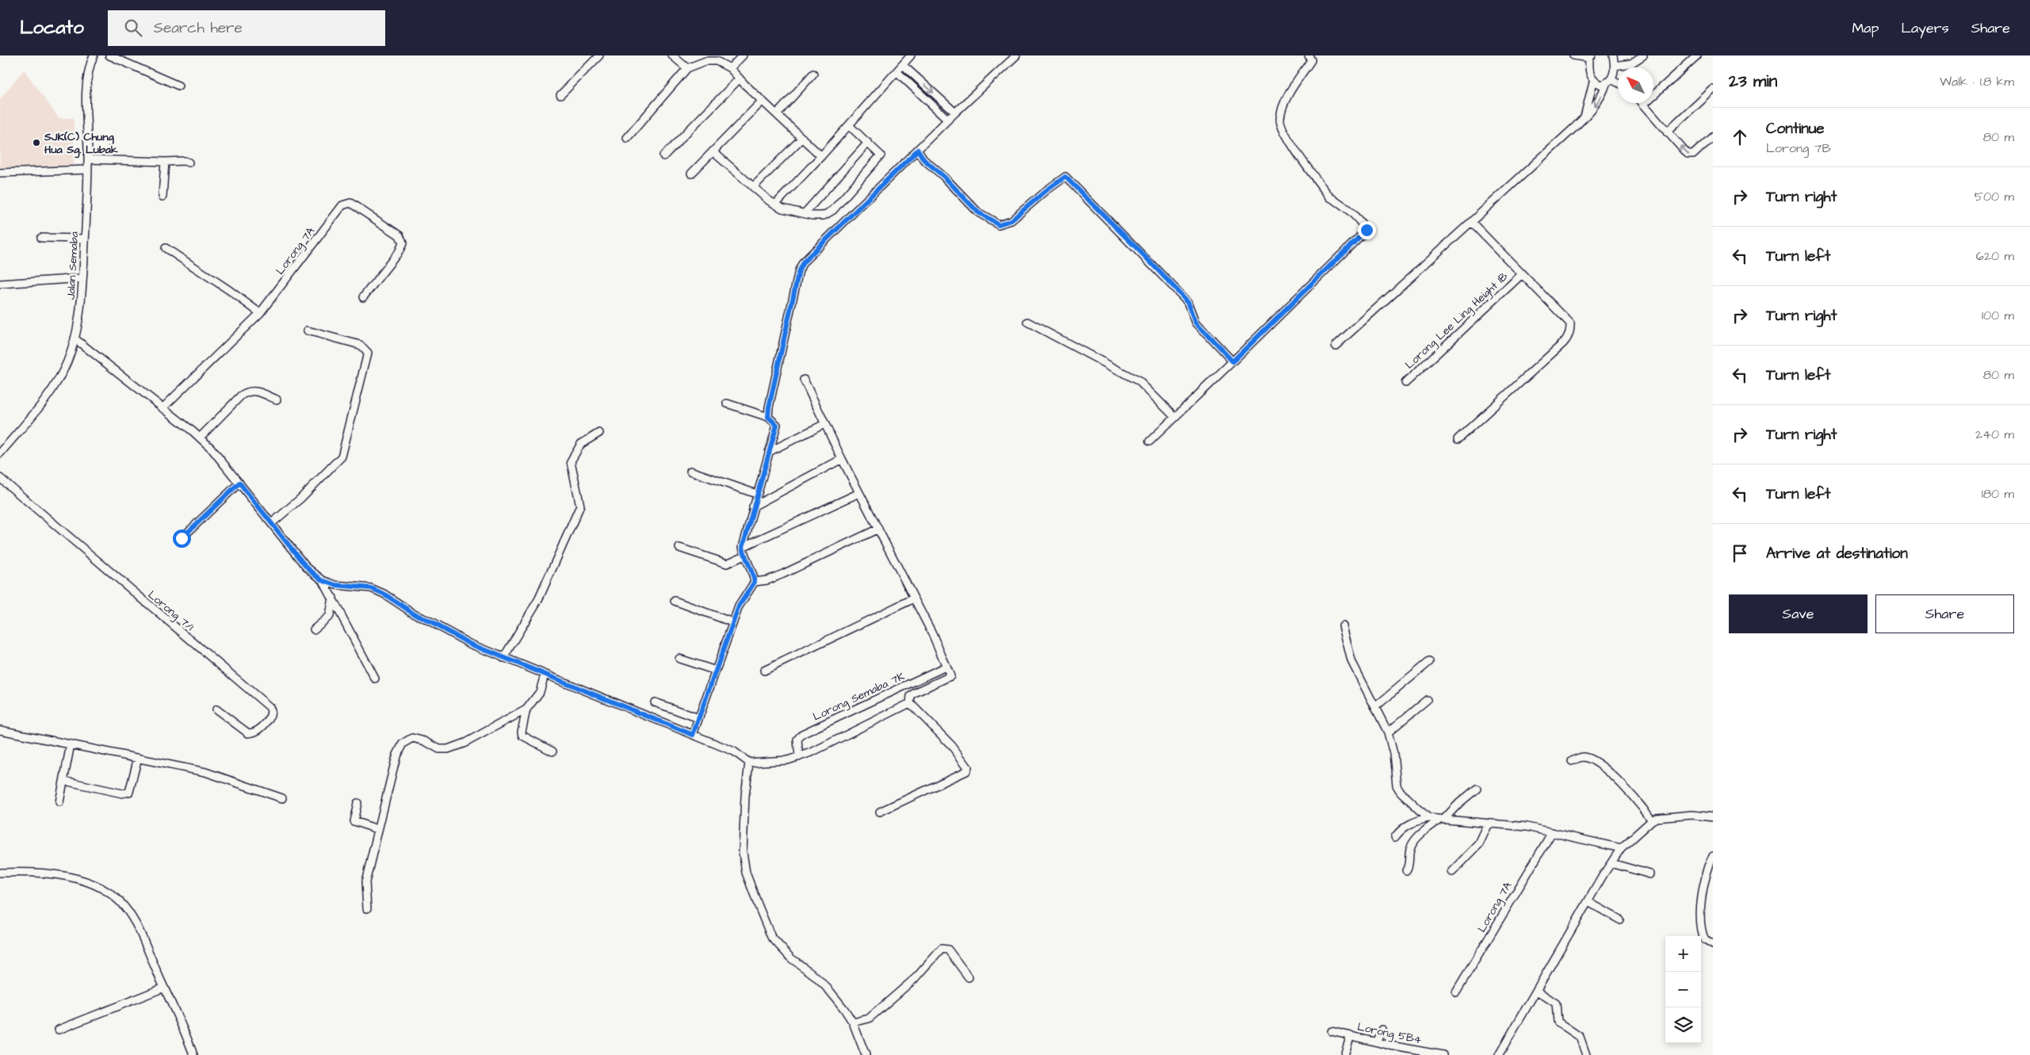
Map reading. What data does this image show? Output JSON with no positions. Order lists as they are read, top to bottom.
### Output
{
  "streets": {
    "street": [
      "Lorong 7A",
      "Jalan Semaba",
      "Lorong Lee Ling Height 1B",
      "Lorong 7/1",
      "Lorong Semaba 7K",
      "Lorong 5B4"
    ]
  },
  "places": ["SJK(C) Chung Hua Sg. Lubak"],
  "north": "top left",
  "page": {
    "header": "Locato",
    "search": "Search here",
    "nav": ["Map", "Layers", "Share"],
    "heading": ["23 min", "Walk · 1.8 km"],
    "list": [
      ["Continue", "Lorong 7B", "80 m"],
      ["Turn right", "500 m"],
      ["Turn left", "620 m"],
      ["Turn right", "100 m"],
      ["Turn left", "80 m"],
      ["Turn right", "240 m"],
      ["Turn left", "180 m"],
      "Arrive at destination"
    ],
    "buttons": ["Save", "Share"],
    "map_buttons": ["+", "−"]
  }
}
